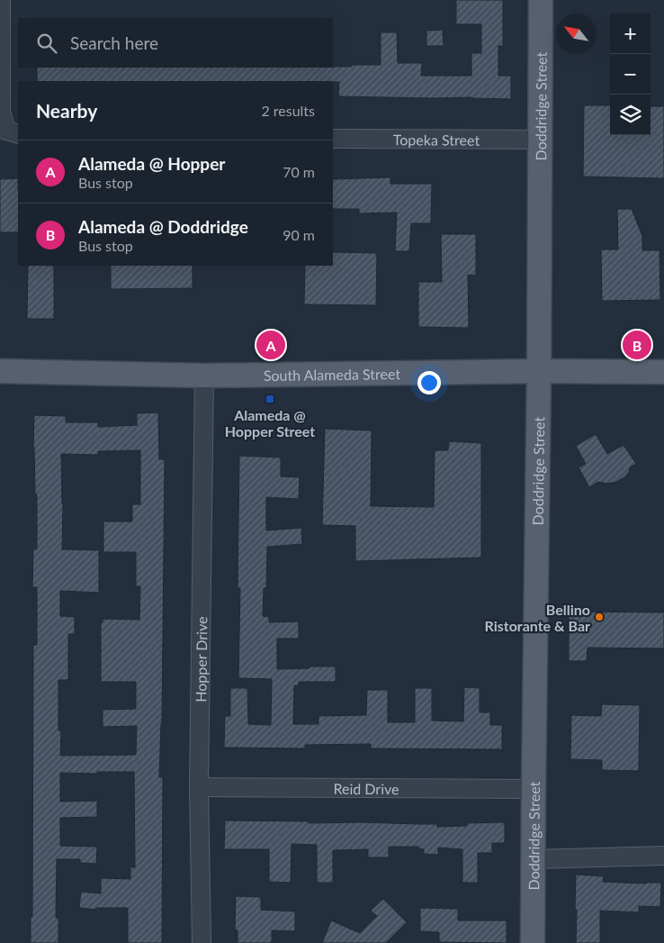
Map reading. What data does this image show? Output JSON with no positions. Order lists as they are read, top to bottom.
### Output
{
  "streets": {
    "main road": ["Doddridge Street", "South Alameda Street"],
    "street": ["Topeka Street", "Hopper Drive", "Reid Drive"]
  },
  "crossings": [
    ["Doddridge Street", "Topeka Street"],
    ["Doddridge Street", "South Alameda Street"],
    ["Doddridge Street", "Reid Drive"],
    ["South Alameda Street", "Hopper Drive"],
    ["Hopper Drive", "Reid Drive"]
  ],
  "places": {
    "transit": ["Alameda @ Hopper Street"],
    "other": ["Bellino Ristorante & Bar"]
  },
  "north": "top left",
  "page": {
    "map_buttons": ["+", "−"],
    "search": "Search here",
    "heading": ["Nearby", "2 results"],
    "list": [
      {
        "mark": "A",
        "name": "Alameda @ Hopper",
        "note": "Bus stop",
        "value": "70 m"
      },
      {
        "mark": "B",
        "name": "Alameda @ Doddridge",
        "note": "Bus stop",
        "value": "90 m"
      }
    ],
    "pins": ["A", "B"]
  }
}
